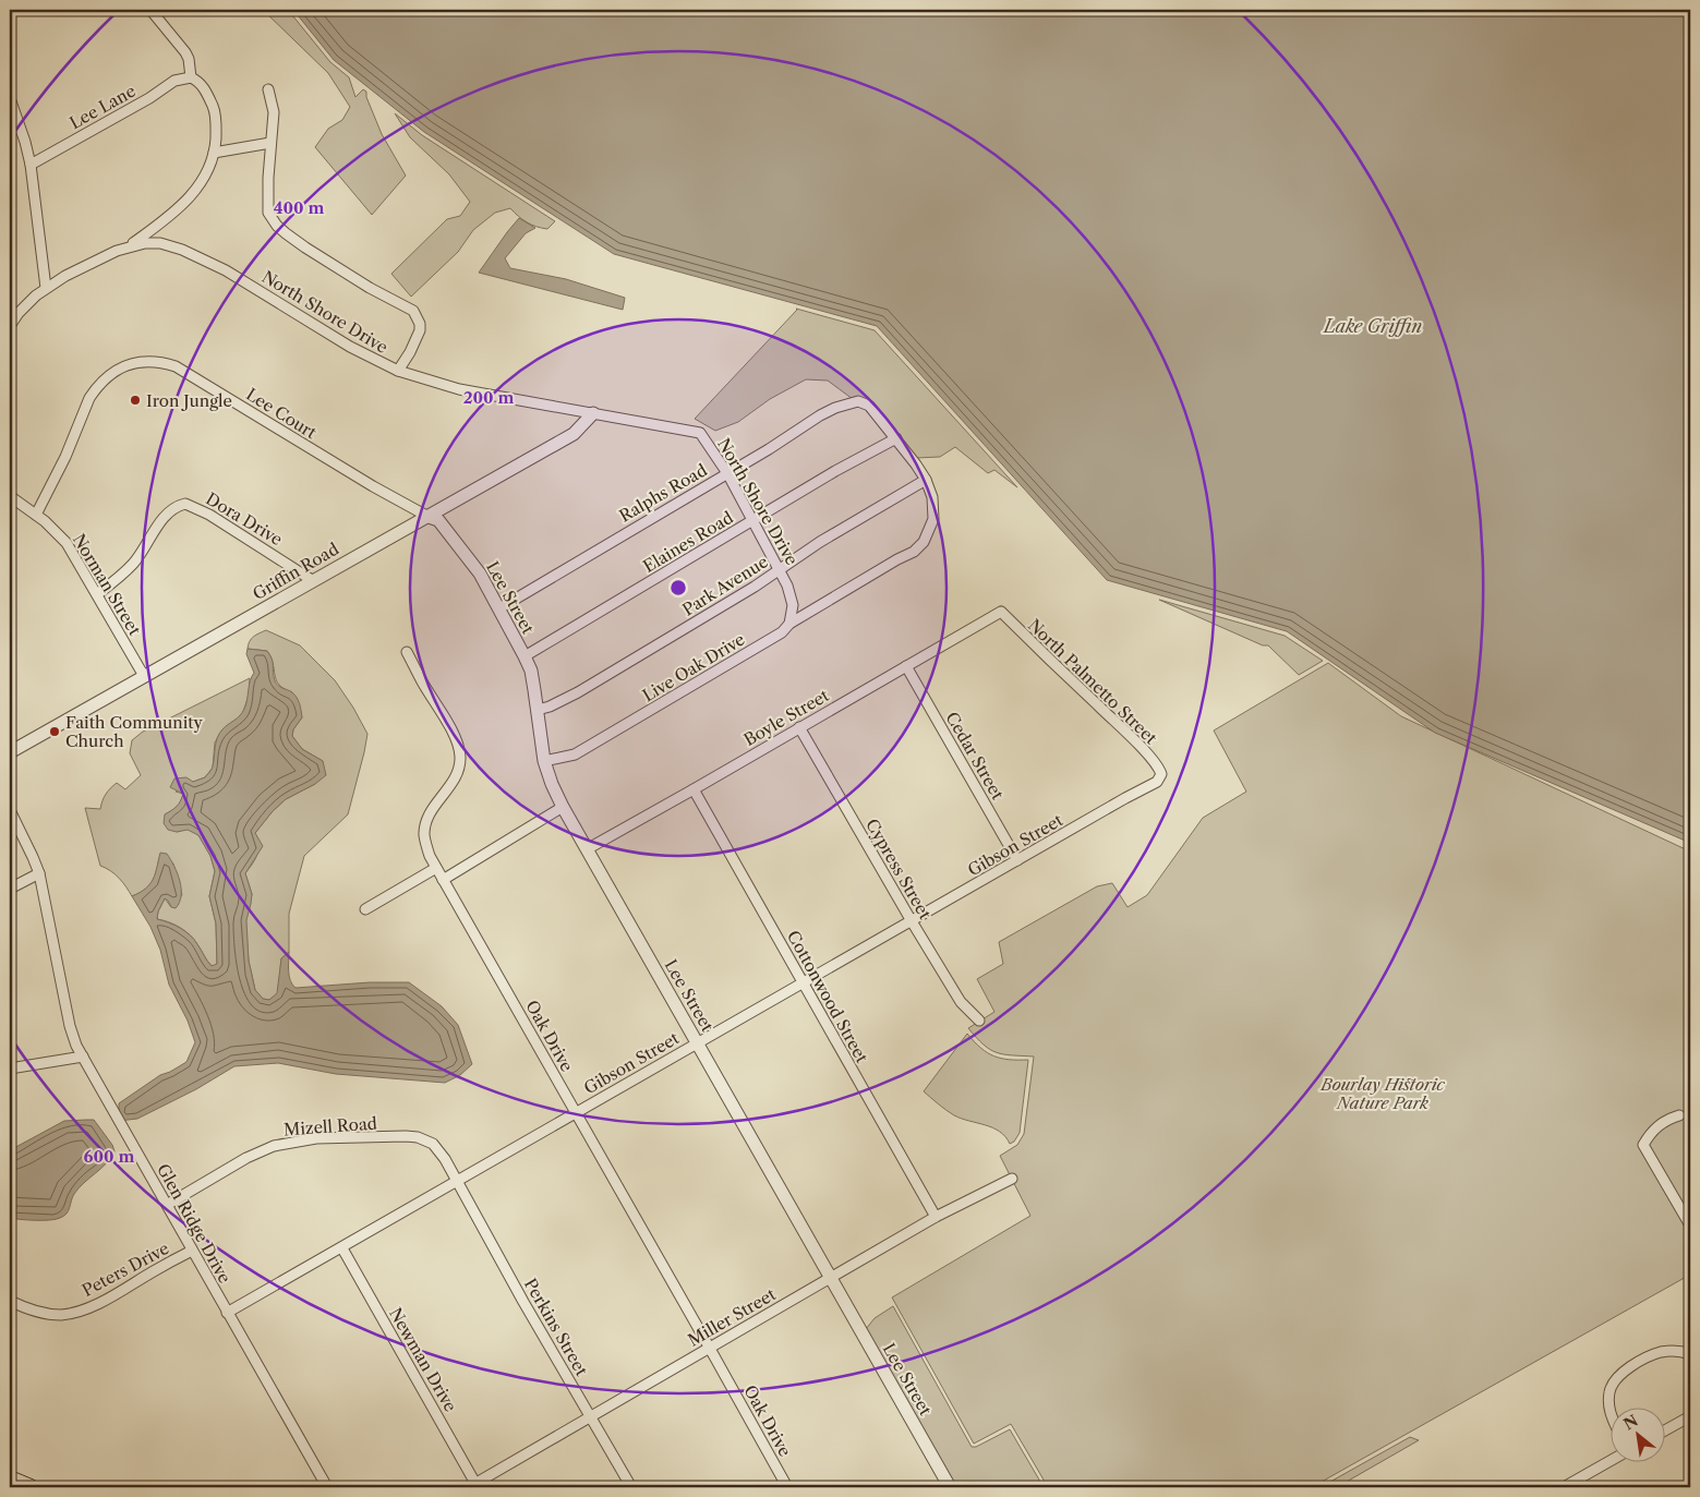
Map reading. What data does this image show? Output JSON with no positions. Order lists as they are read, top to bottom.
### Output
{
  "streets": {
    "street": [
      "Lee Lane",
      "North Shore Drive",
      "Lee Court",
      "Ralphs Road",
      "Dora Drive",
      "Elaines Road",
      "Griffin Road",
      "Norman Street",
      "Park Avenue",
      "Lee Street",
      "Live Oak Drive",
      "North Palmetto Street",
      "Boyle Street",
      "Cedar Street",
      "Gibson Street",
      "Cypress Street",
      "Cottonwood Street",
      "Oak Drive",
      "Mizell Road",
      "Glen Ridge Drive",
      "Peters Drive",
      "Miller Street",
      "Perkins Street",
      "Newman Drive"
    ]
  },
  "crossings": [
    ["North Shore Drive", "Ralphs Road"],
    ["North Shore Drive", "Elaines Road"],
    ["North Shore Drive", "Griffin Road"],
    ["North Shore Drive", "Park Avenue"],
    ["North Shore Drive", "Live Oak Drive"],
    ["Lee Court", "Griffin Road"],
    ["Lee Court", "Norman Street"],
    ["Lee Court", "Lee Street"],
    ["Ralphs Road", "Elaines Road"],
    ["Ralphs Road", "Lee Street"],
    ["Dora Drive", "Griffin Road"],
    ["Dora Drive", "Norman Street"],
    ["Elaines Road", "Lee Street"],
    ["Griffin Road", "Norman Street"],
    ["Griffin Road", "Lee Street"],
    ["Park Avenue", "Lee Street"],
    ["Park Avenue", "Live Oak Drive"],
    ["Lee Street", "Live Oak Drive"],
    ["Lee Street", "Boyle Street"],
    ["Lee Street", "Gibson Street"],
    ["Lee Street", "Miller Street"],
    ["North Palmetto Street", "Boyle Street"],
    ["North Palmetto Street", "Gibson Street"],
    ["Boyle Street", "Cedar Street"],
    ["Boyle Street", "Cypress Street"],
    ["Boyle Street", "Cottonwood Street"],
    ["Cedar Street", "Gibson Street"],
    ["Gibson Street", "Cypress Street"],
    ["Gibson Street", "Cottonwood Street"],
    ["Gibson Street", "Oak Drive"],
    ["Gibson Street", "Mizell Road"],
    ["Gibson Street", "Glen Ridge Drive"],
    ["Gibson Street", "Perkins Street"],
    ["Gibson Street", "Newman Drive"],
    ["Cottonwood Street", "Miller Street"],
    ["Oak Drive", "Miller Street"],
    ["Mizell Road", "Glen Ridge Drive"],
    ["Mizell Road", "Perkins Street"],
    ["Glen Ridge Drive", "Peters Drive"],
    ["Miller Street", "Perkins Street"],
    ["Miller Street", "Newman Drive"]
  ],
  "water": ["Lake Griffin"],
  "parks": ["Bourlay Historic Nature Park"],
  "places": ["Iron Jungle", "Faith Community Church"],
  "north": "top left",
  "rings": ["400 m", "200 m", "600 m"]
}
